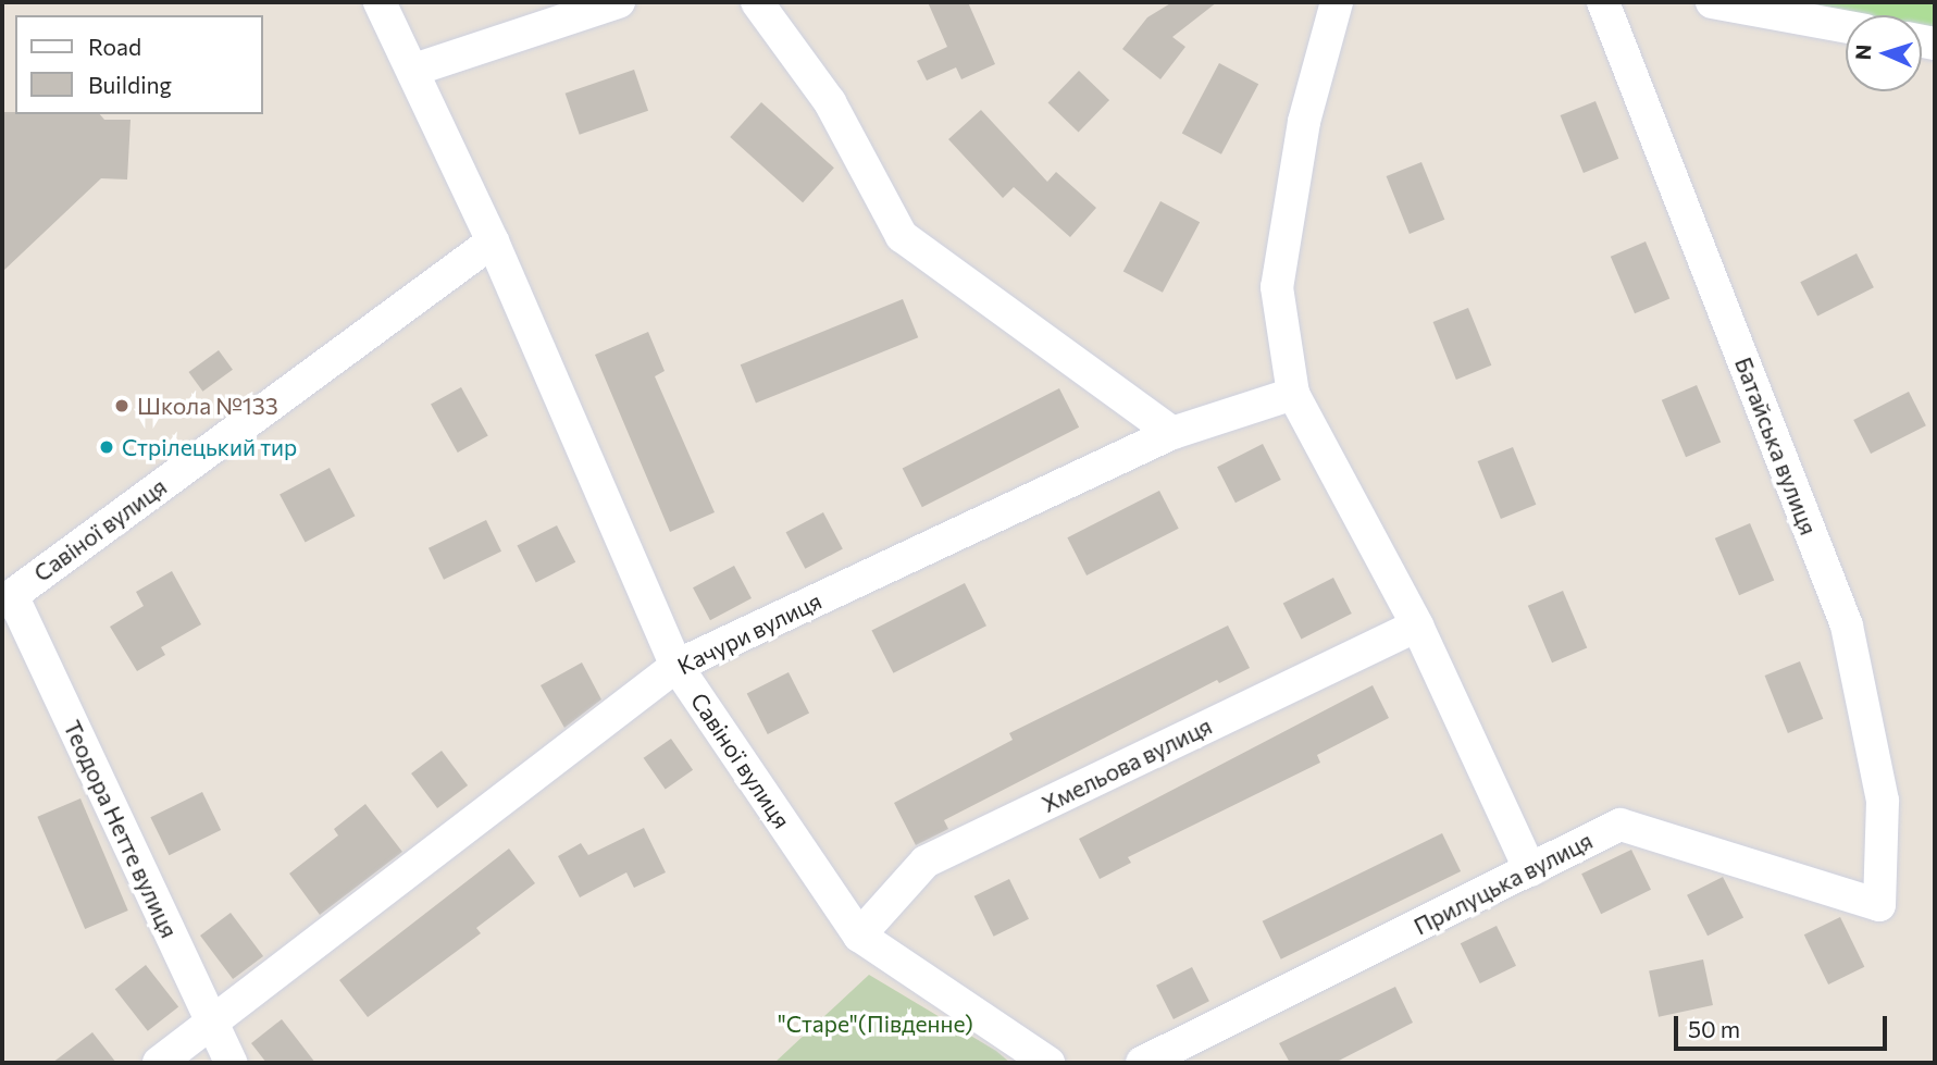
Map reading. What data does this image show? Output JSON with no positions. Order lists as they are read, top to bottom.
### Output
{
  "streets": {
    "street": [
      "Батайська вулиця",
      "Савіної вулиця",
      "Качури вулиця",
      "Хмельова вулиця",
      "Теодора Нетте вулиця",
      "Прилуцька вулиця"
    ]
  },
  "crossings": [
    ["Батайська вулиця", "Прилуцька вулиця"],
    ["Савіної вулиця", "Качури вулиця"],
    ["Савіної вулиця", "Хмельова вулиця"],
    ["Савіної вулиця", "Теодора Нетте вулиця"],
    ["Качури вулиця", "Теодора Нетте вулиця"]
  ],
  "parks": ["\"Старе\"(Південне)"],
  "places": ["Школа №133", "Стрілецький тир"],
  "legend": ["Road", "Building"],
  "scale_bar": "50 m",
  "north": "left"
}
